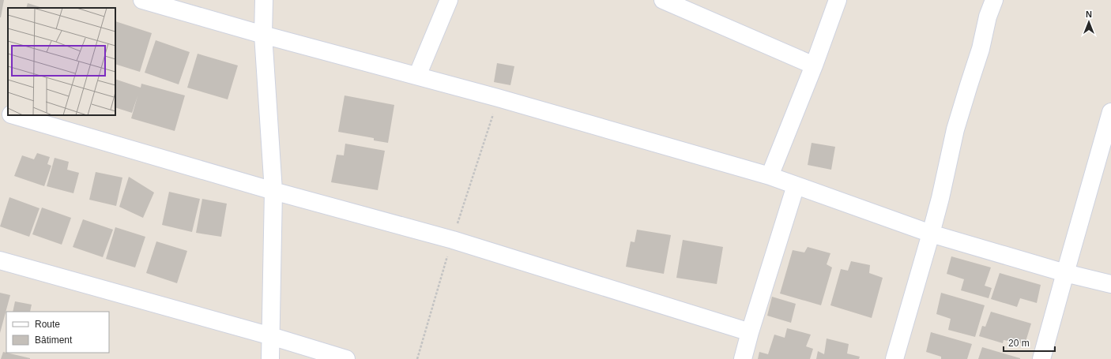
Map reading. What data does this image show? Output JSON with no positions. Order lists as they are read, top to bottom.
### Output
{
  "legend": ["Route", "Bâtiment"],
  "scale_bar": "20 m",
  "north": "top"
}
